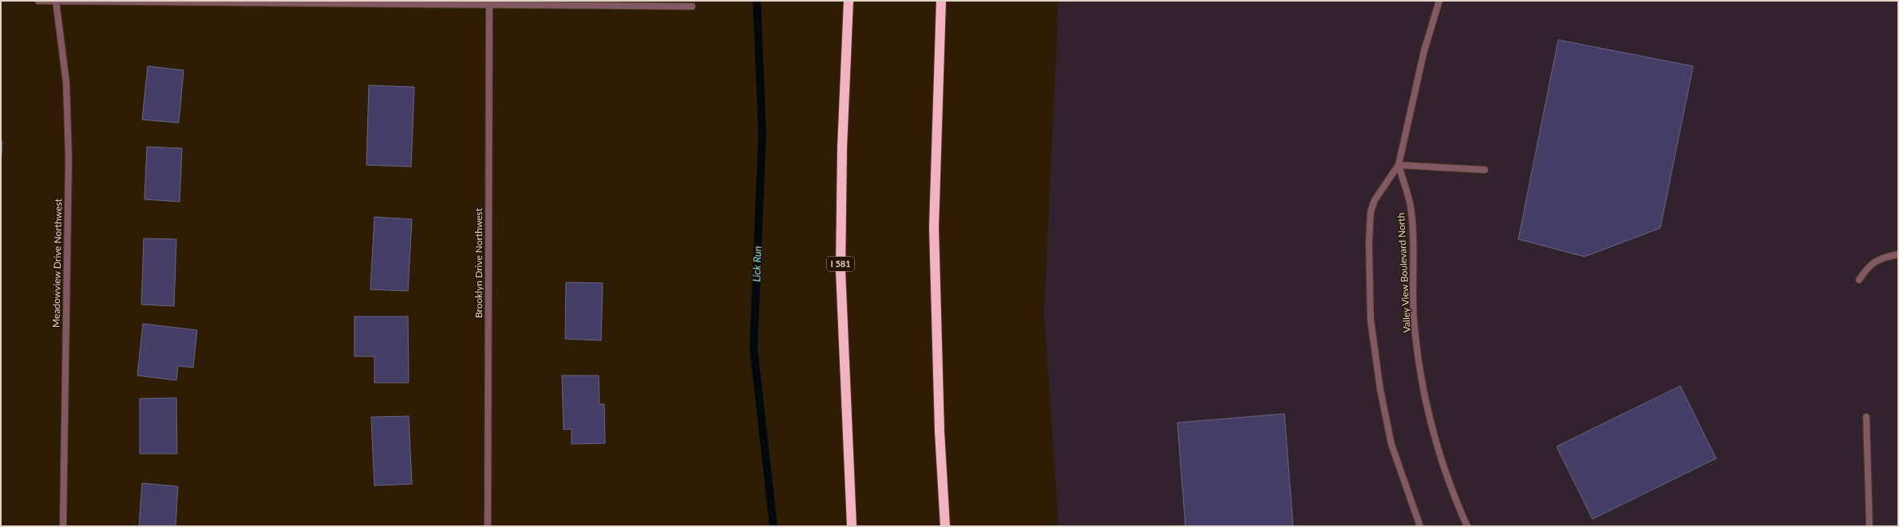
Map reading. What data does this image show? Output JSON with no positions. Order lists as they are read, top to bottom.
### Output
{
  "streets": {
    "highway": ["I 581"],
    "street": ["Meadowview Drive Northwest", "Brooklyn Drive Northwest", "Valley View Boulevard North"]
  },
  "water": ["Lick Run"]
}
